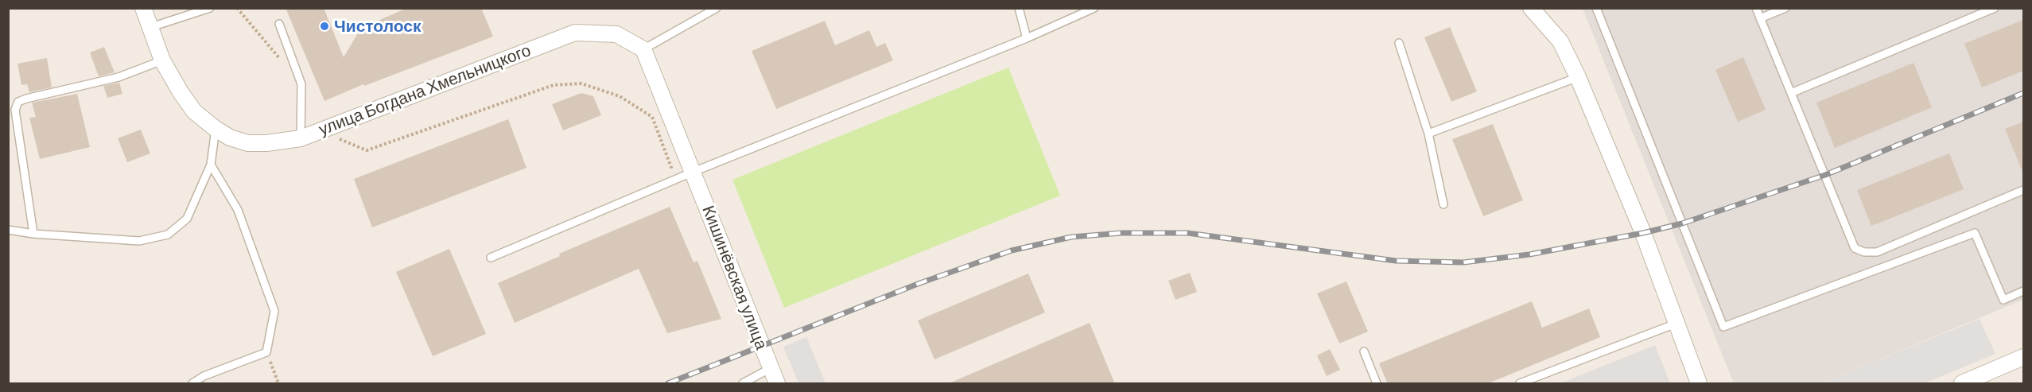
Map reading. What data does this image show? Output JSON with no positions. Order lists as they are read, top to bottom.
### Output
{
  "streets": {
    "street": ["улица Богдана Хмельницкого", "Кишинёвская улица"]
  },
  "places": ["Чистолоск"]
}
